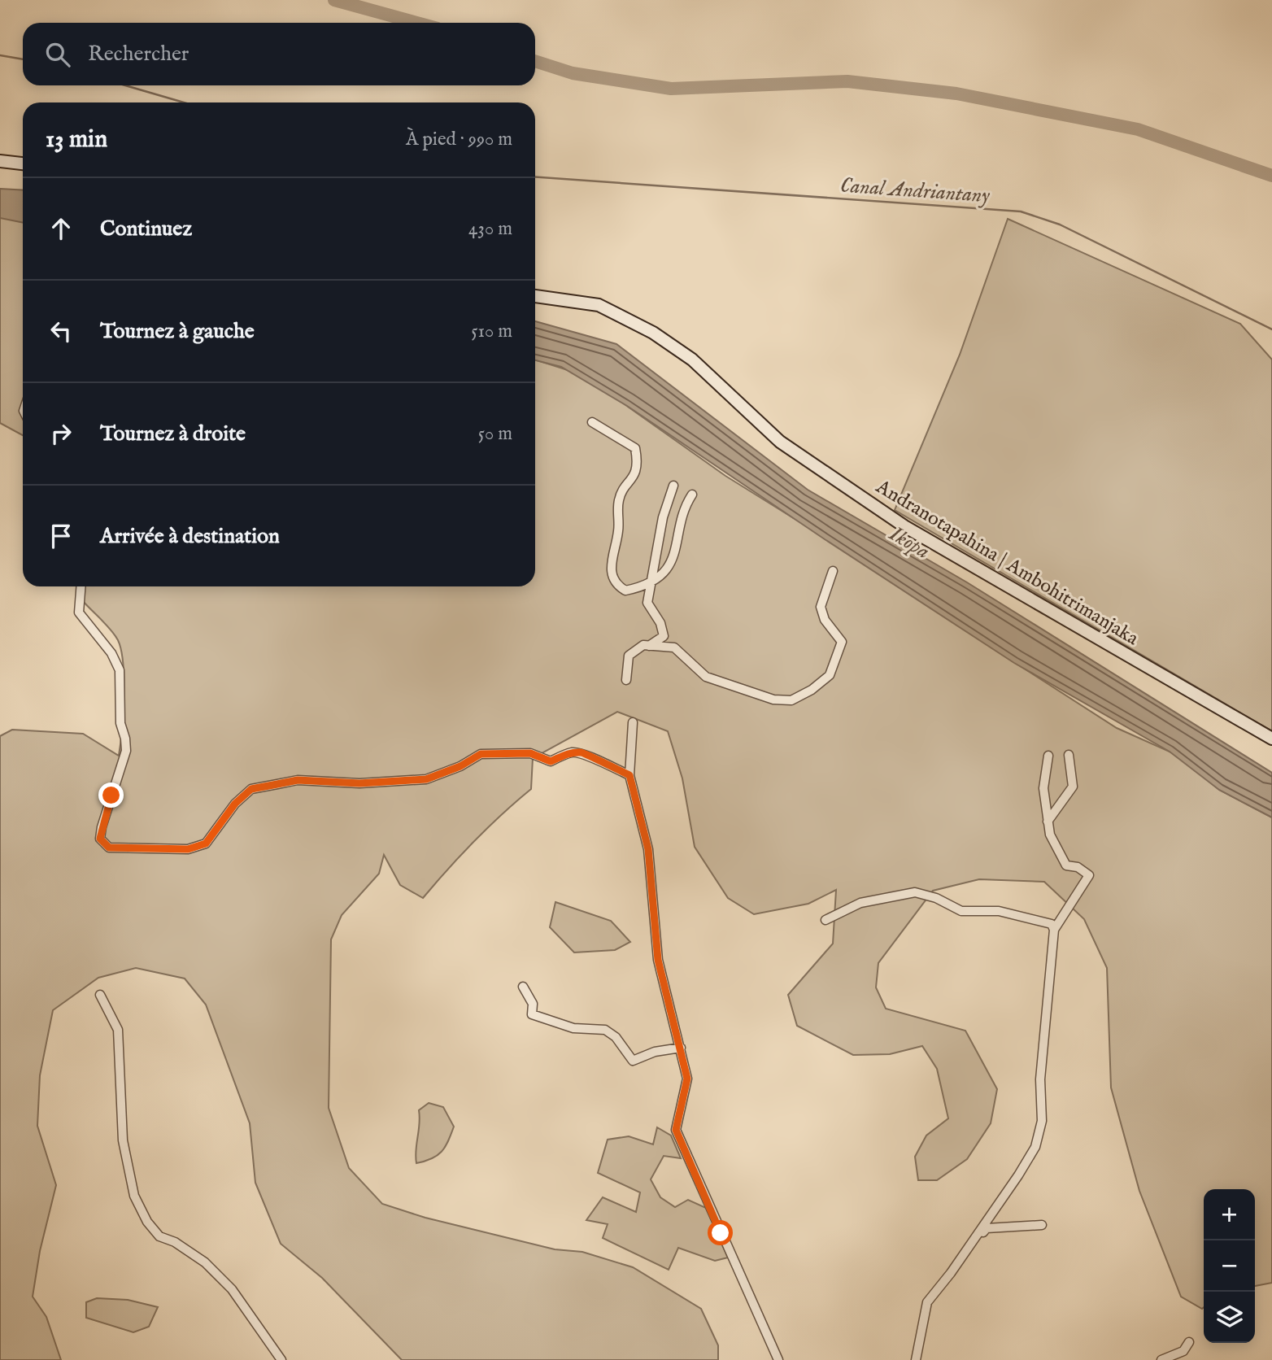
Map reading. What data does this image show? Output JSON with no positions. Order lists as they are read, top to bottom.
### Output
{
  "streets": {
    "main road": ["Andranotapahina | Ambohitrimanjaka"]
  },
  "water": ["Canal Andriantany", "Ikopa"],
  "page": {
    "search": "Rechercher",
    "heading": ["13 min", "À pied · 990 m"],
    "list": [
      ["Continuez", "430 m"],
      ["Tournez à gauche", "510 m"],
      ["Tournez à droite", "50 m"],
      "Arrivée à destination"
    ],
    "map_buttons": ["+", "−"]
  }
}
